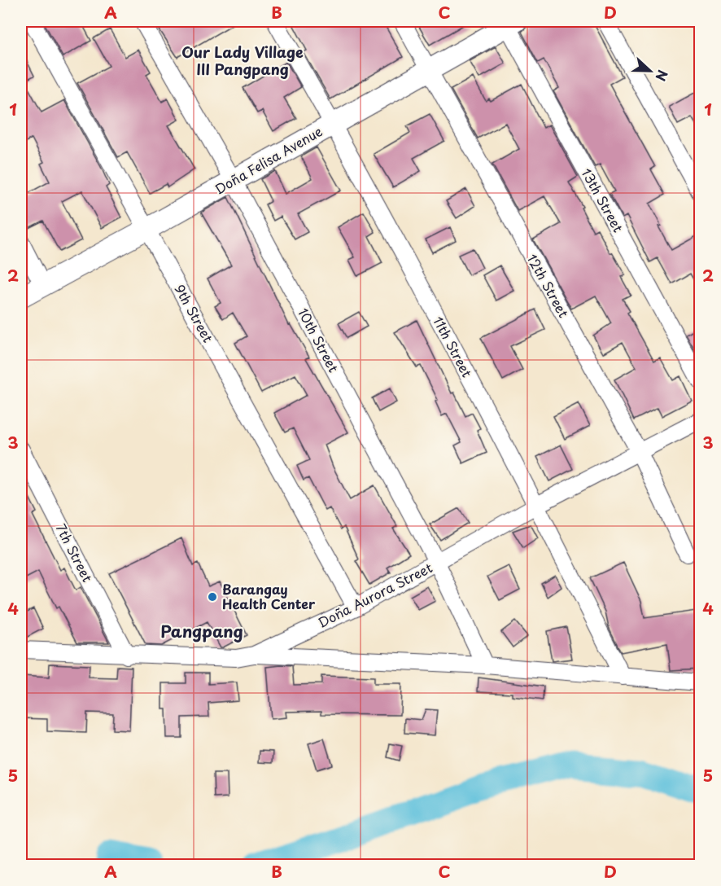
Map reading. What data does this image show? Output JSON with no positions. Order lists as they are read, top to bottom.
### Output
{
  "streets": {
    "street": [
      "Doña Felisa Avenue",
      "13th Street",
      "12th Street",
      "9th Street",
      "10th Street",
      "11th Street",
      "7th Street",
      "Doña Aurora Street"
    ]
  },
  "crossings": [
    ["Doña Felisa Avenue", "13th Street"],
    ["Doña Felisa Avenue", "12th Street"],
    ["Doña Felisa Avenue", "9th Street"],
    ["Doña Felisa Avenue", "10th Street"],
    ["Doña Felisa Avenue", "11th Street"],
    ["12th Street", "Doña Aurora Street"],
    ["9th Street", "Doña Aurora Street"],
    ["10th Street", "Doña Aurora Street"],
    ["11th Street", "Doña Aurora Street"],
    ["7th Street", "Doña Aurora Street"]
  ],
  "districts": ["Our Lady Village III Pangpang", "Pangpang"],
  "places": ["Barangay Health Center"],
  "north": "right",
  "grid": {
    "columns": [
      "A",
      "B",
      "C",
      "D"
    ],
    "rows": [
      "1",
      "2",
      "3",
      "4",
      "5"
    ]
  }
}
